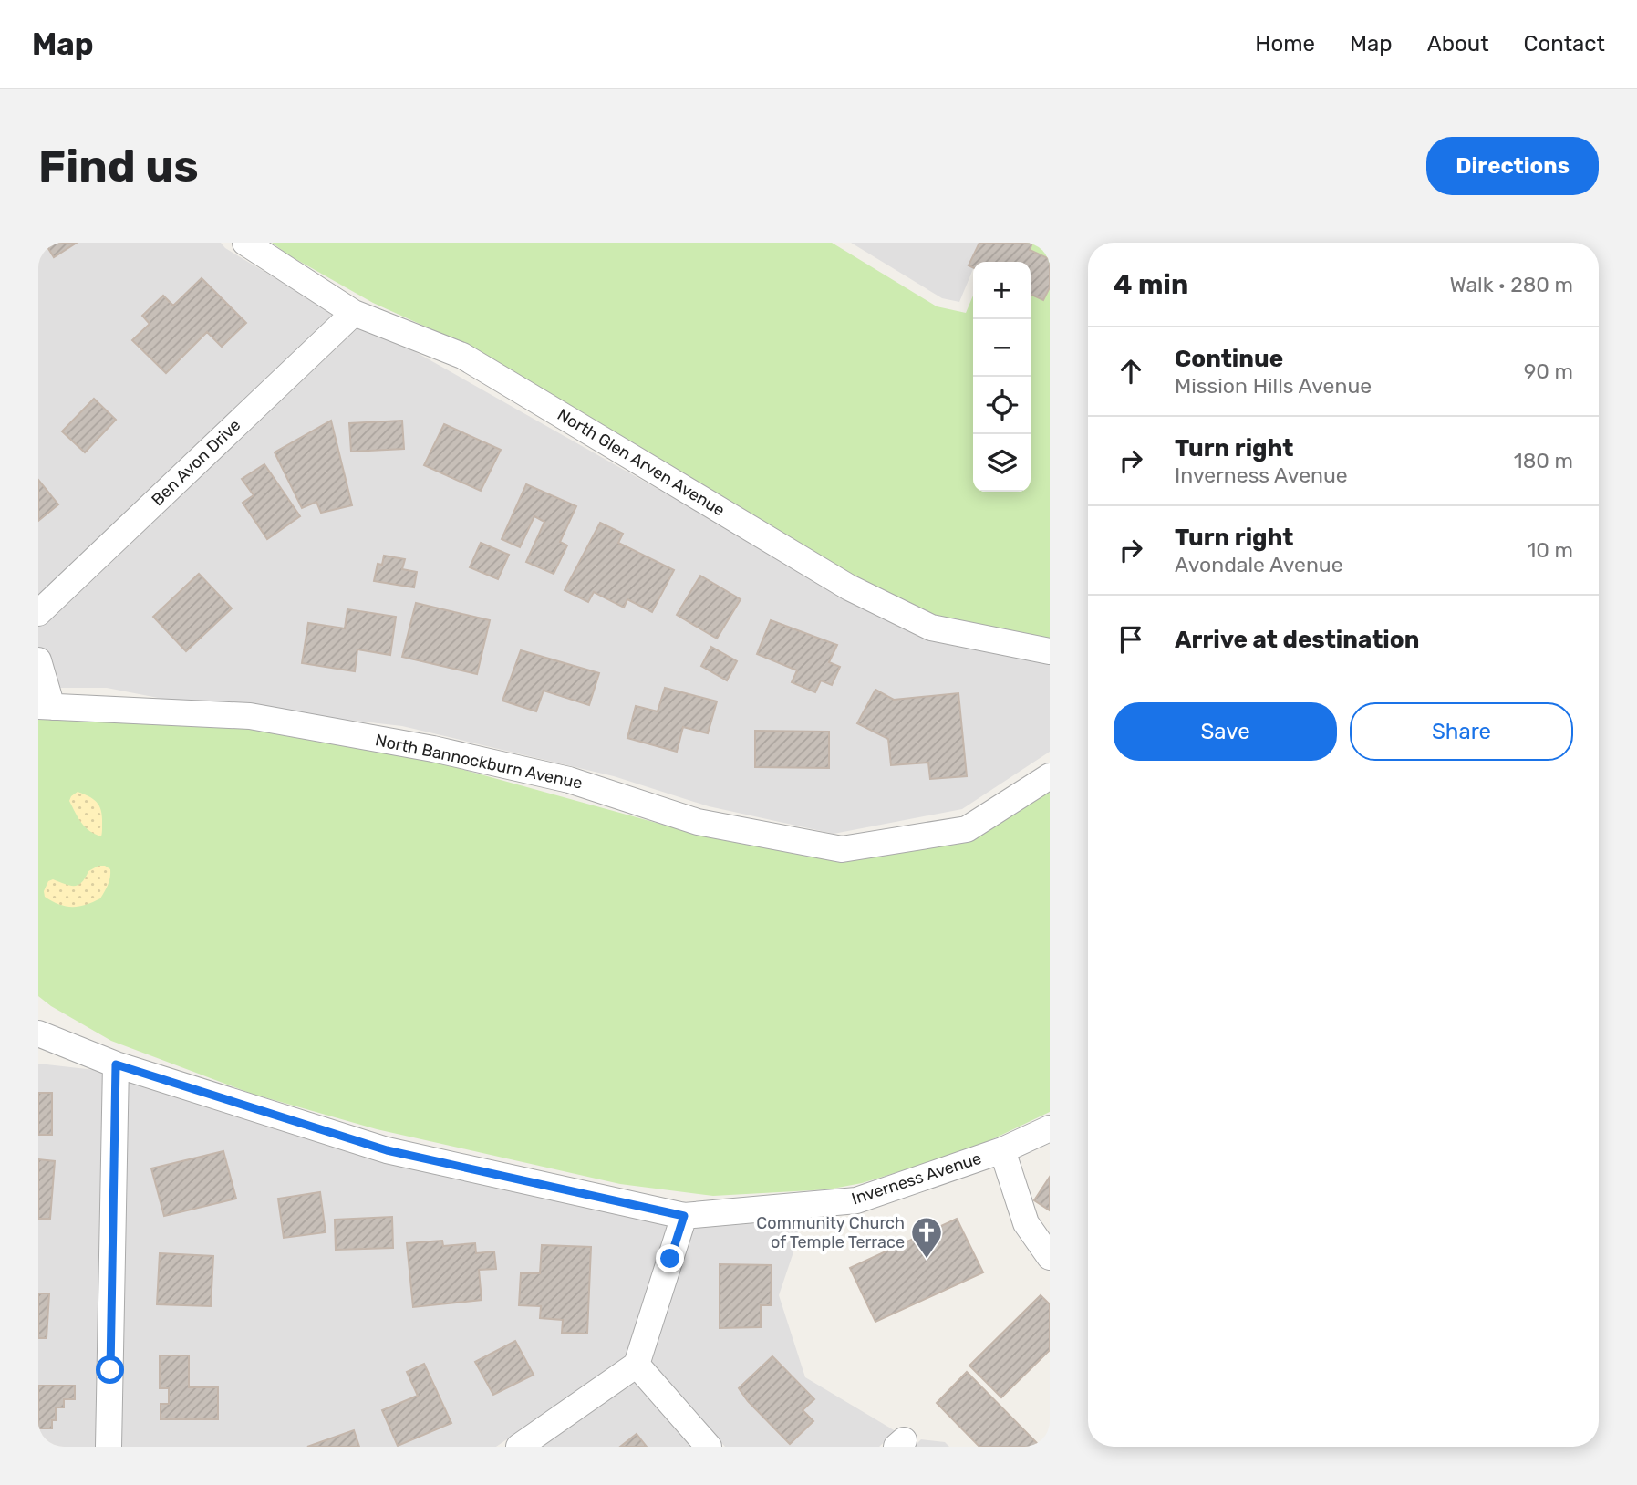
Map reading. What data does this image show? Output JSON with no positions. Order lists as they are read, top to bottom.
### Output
{
  "streets": {
    "street": [
      "Ben Avon Drive",
      "North Glen Arven Avenue",
      "North Bannockburn Avenue",
      "Inverness Avenue"
    ]
  },
  "crossings": [
    ["Ben Avon Drive", "North Glen Arven Avenue"]
  ],
  "places": {
    "church": ["Community Church of Temple Terrace"]
  },
  "page": {
    "header": "Map",
    "nav": [
      "Home",
      "Map",
      "About",
      "Contact"
    ],
    "buttons": [
      "Directions",
      ["Save", "Share"]
    ],
    "title": "Find us",
    "heading": ["4 min", "Walk · 280 m"],
    "map_buttons": ["+", "−"],
    "list": [
      ["Continue", "Mission Hills Avenue", "90 m"],
      ["Turn right", "Inverness Avenue", "180 m"],
      ["Turn right", "Avondale Avenue", "10 m"],
      "Arrive at destination"
    ]
  }
}
